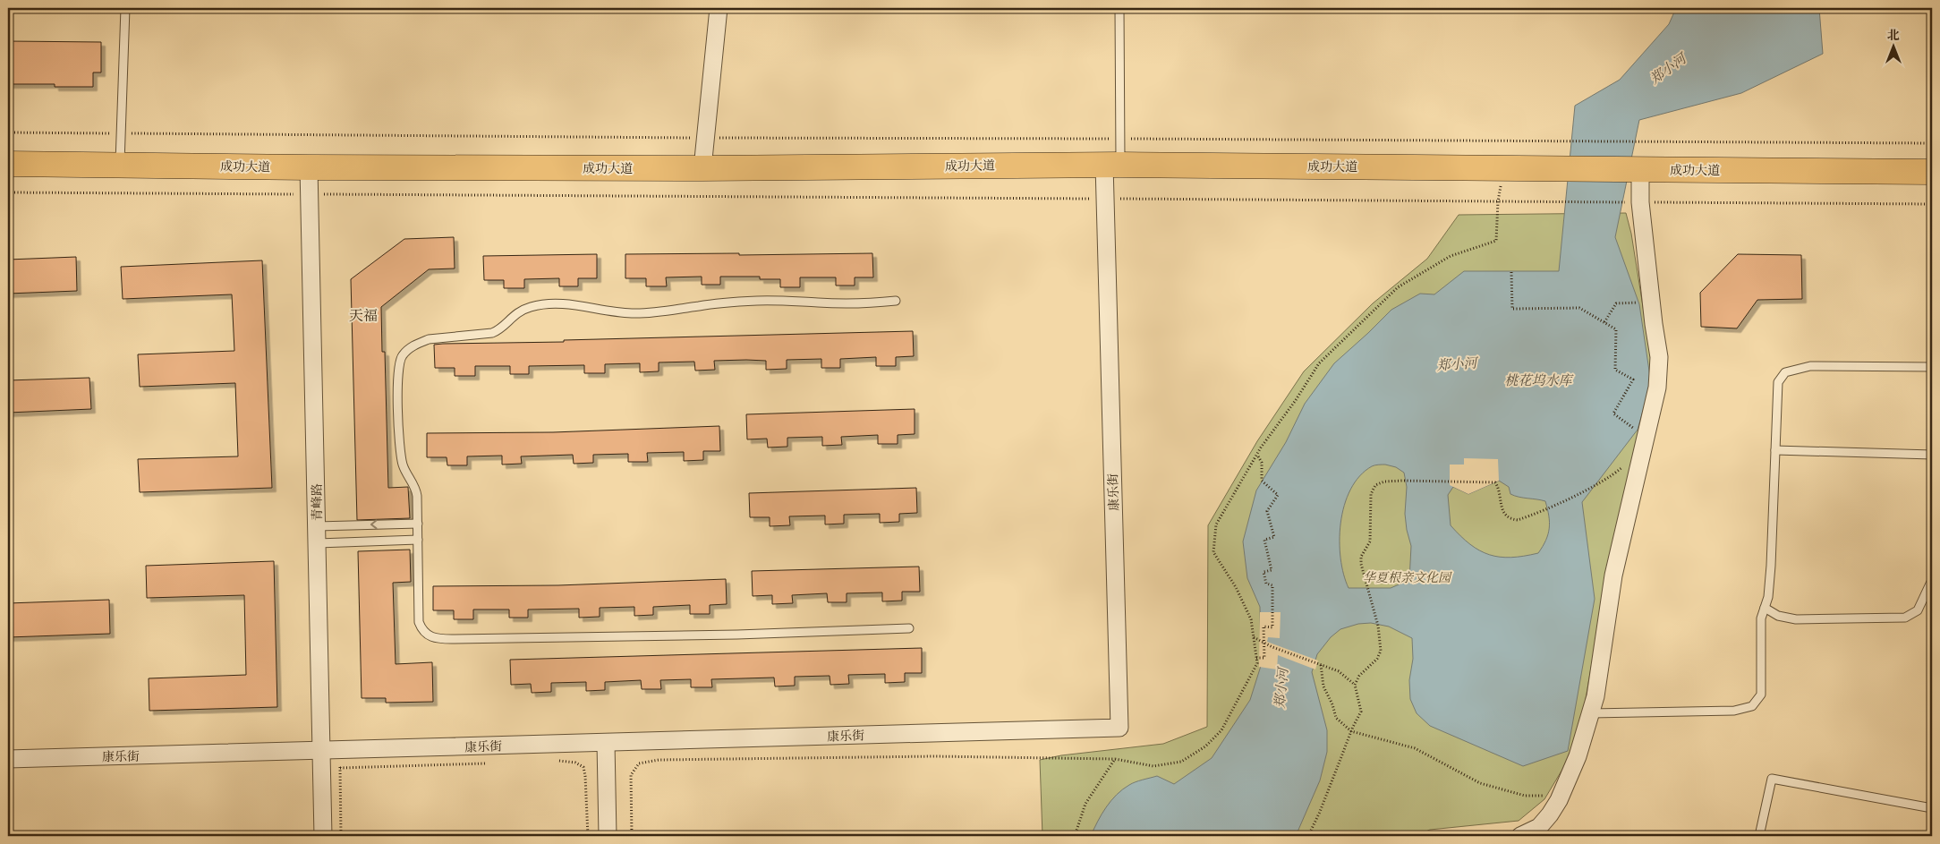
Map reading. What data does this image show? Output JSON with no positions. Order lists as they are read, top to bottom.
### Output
{
  "streets": {
    "main road": ["成功大道"],
    "street": ["康乐街", "青峰路"]
  },
  "crossings": [
    ["成功大道", "康乐街"],
    ["成功大道", "青峰路"],
    ["康乐街", "青峰路"]
  ],
  "districts": ["天福"],
  "water": ["郑小河", "桃花坞水库"],
  "parks": ["华夏根亲文化园"],
  "north": "top"
}
